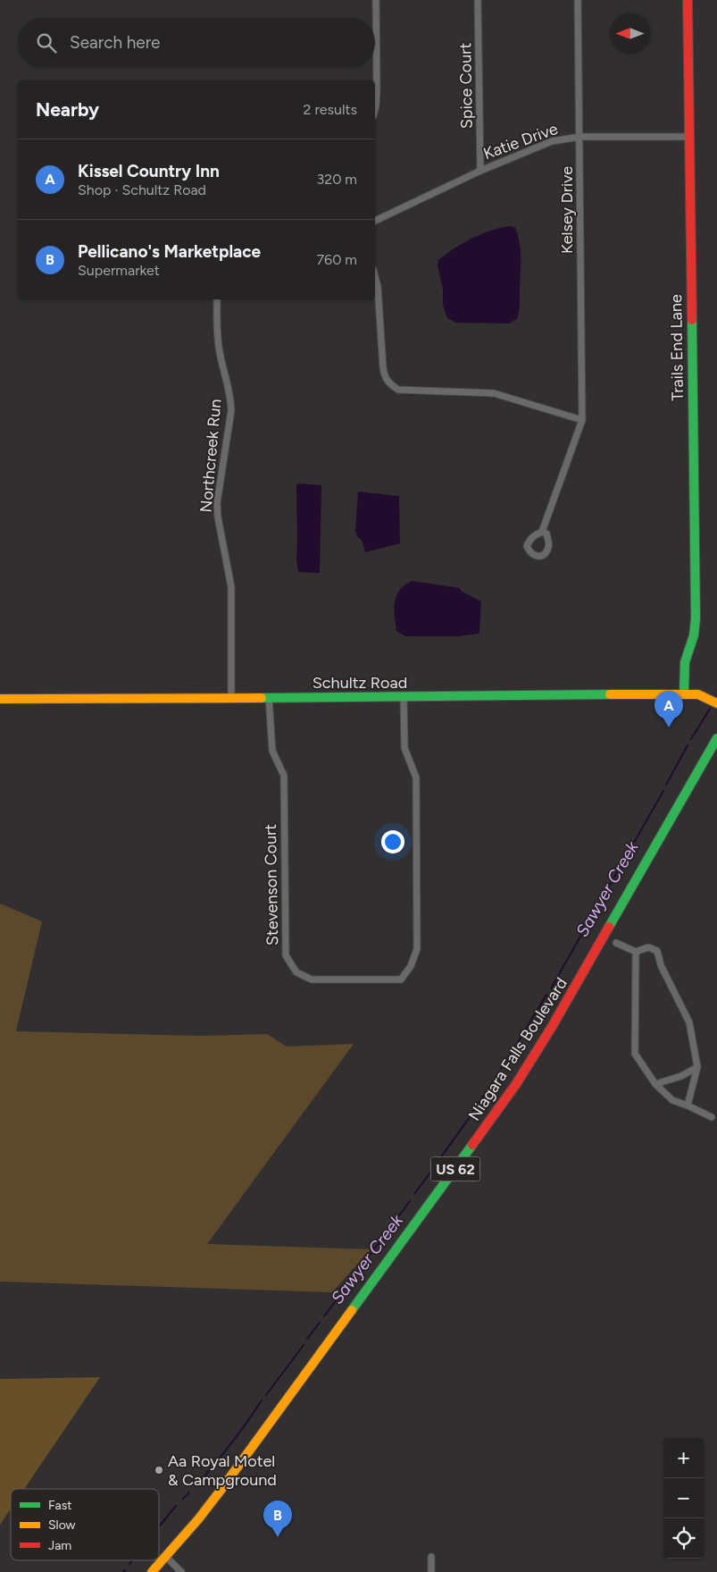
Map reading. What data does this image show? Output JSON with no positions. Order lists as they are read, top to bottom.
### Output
{
  "streets": {
    "street": [
      "Spice Court",
      "Katie Drive",
      "Kelsey Drive",
      "Trails End Lane",
      "Northcreek Run",
      "Schultz Road",
      "Stevenson Court",
      "Niagara Falls Boulevard",
      "US 62"
    ]
  },
  "crossings": [
    ["Spice Court", "Katie Drive"],
    ["Katie Drive", "Kelsey Drive"],
    ["Katie Drive", "Trails End Lane"],
    ["Trails End Lane", "Schultz Road"],
    ["Northcreek Run", "Schultz Road"],
    ["Schultz Road", "Stevenson Court"]
  ],
  "water": ["Sawyer Creek"],
  "places": ["Aa Royal Motel & Campground"],
  "legend": ["Fast", "Slow", "Jam"],
  "north": "left",
  "page": {
    "search": "Search here",
    "heading": ["Nearby", "2 results"],
    "list": [
      {
        "mark": "A",
        "name": "Kissel Country Inn",
        "note": "Shop · Schultz Road",
        "value": "320 m"
      },
      {
        "mark": "B",
        "name": "Pellicano's Marketplace",
        "note": "Supermarket",
        "value": "760 m"
      }
    ],
    "pins": ["A", "B"],
    "map_buttons": ["+", "−"]
  }
}
